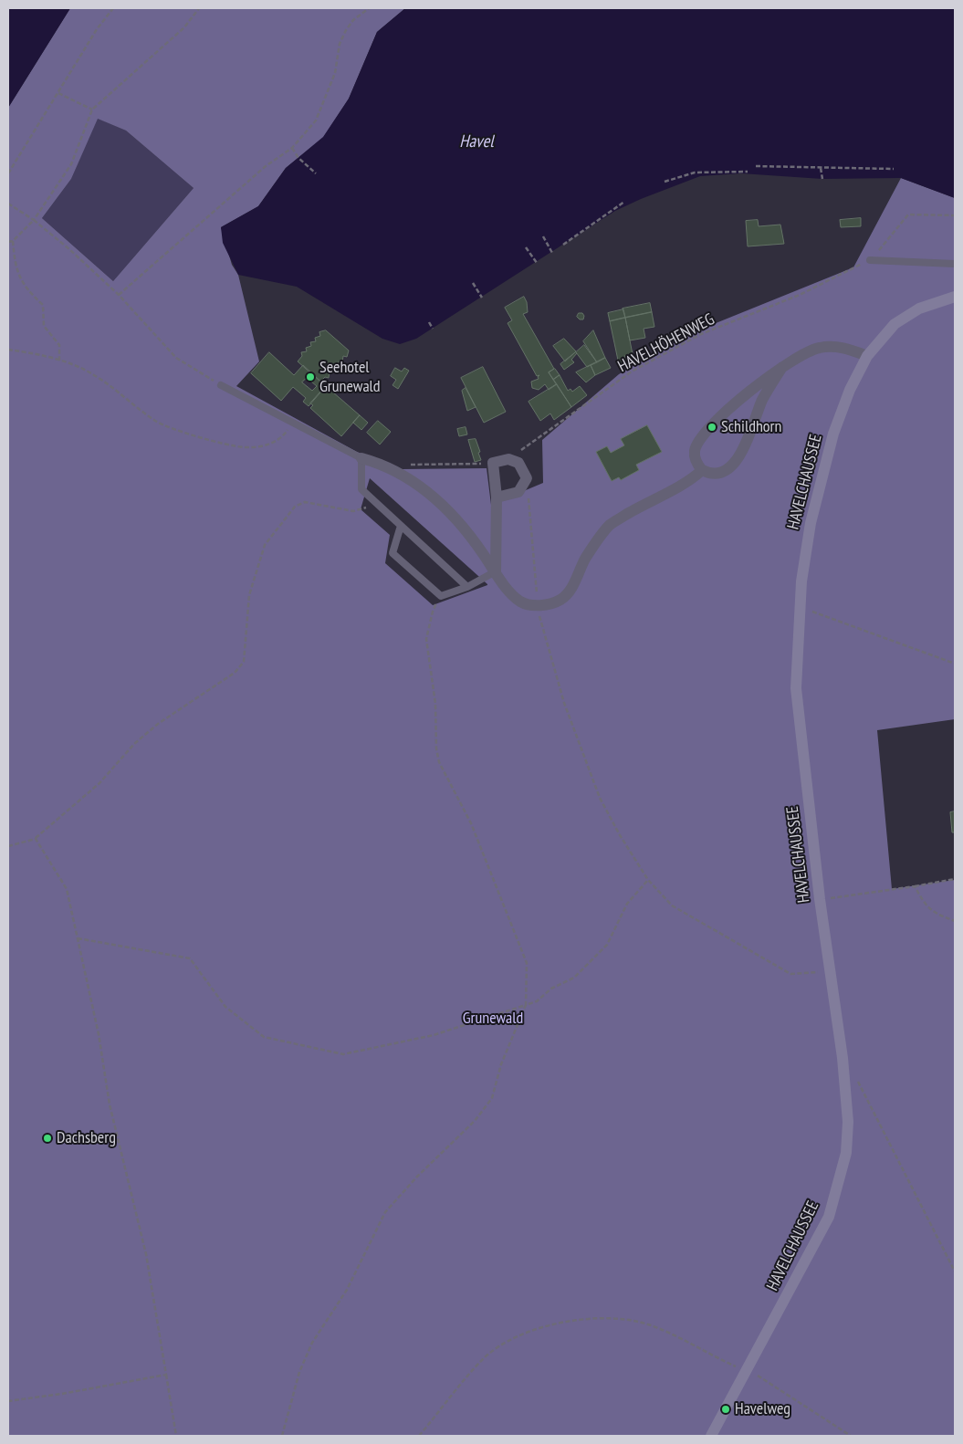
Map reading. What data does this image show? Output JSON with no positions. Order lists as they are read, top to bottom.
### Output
{
  "streets": {
    "street": ["HAVELCHAUSSEE"],
    "path": ["HAVELHÖHENWEG"]
  },
  "water": ["Havel"],
  "parks": ["Grunewald"],
  "places": [
    "Seehotel Grunewald",
    "Schildhorn",
    "Dachsberg",
    "Havelweg"
  ]
}
